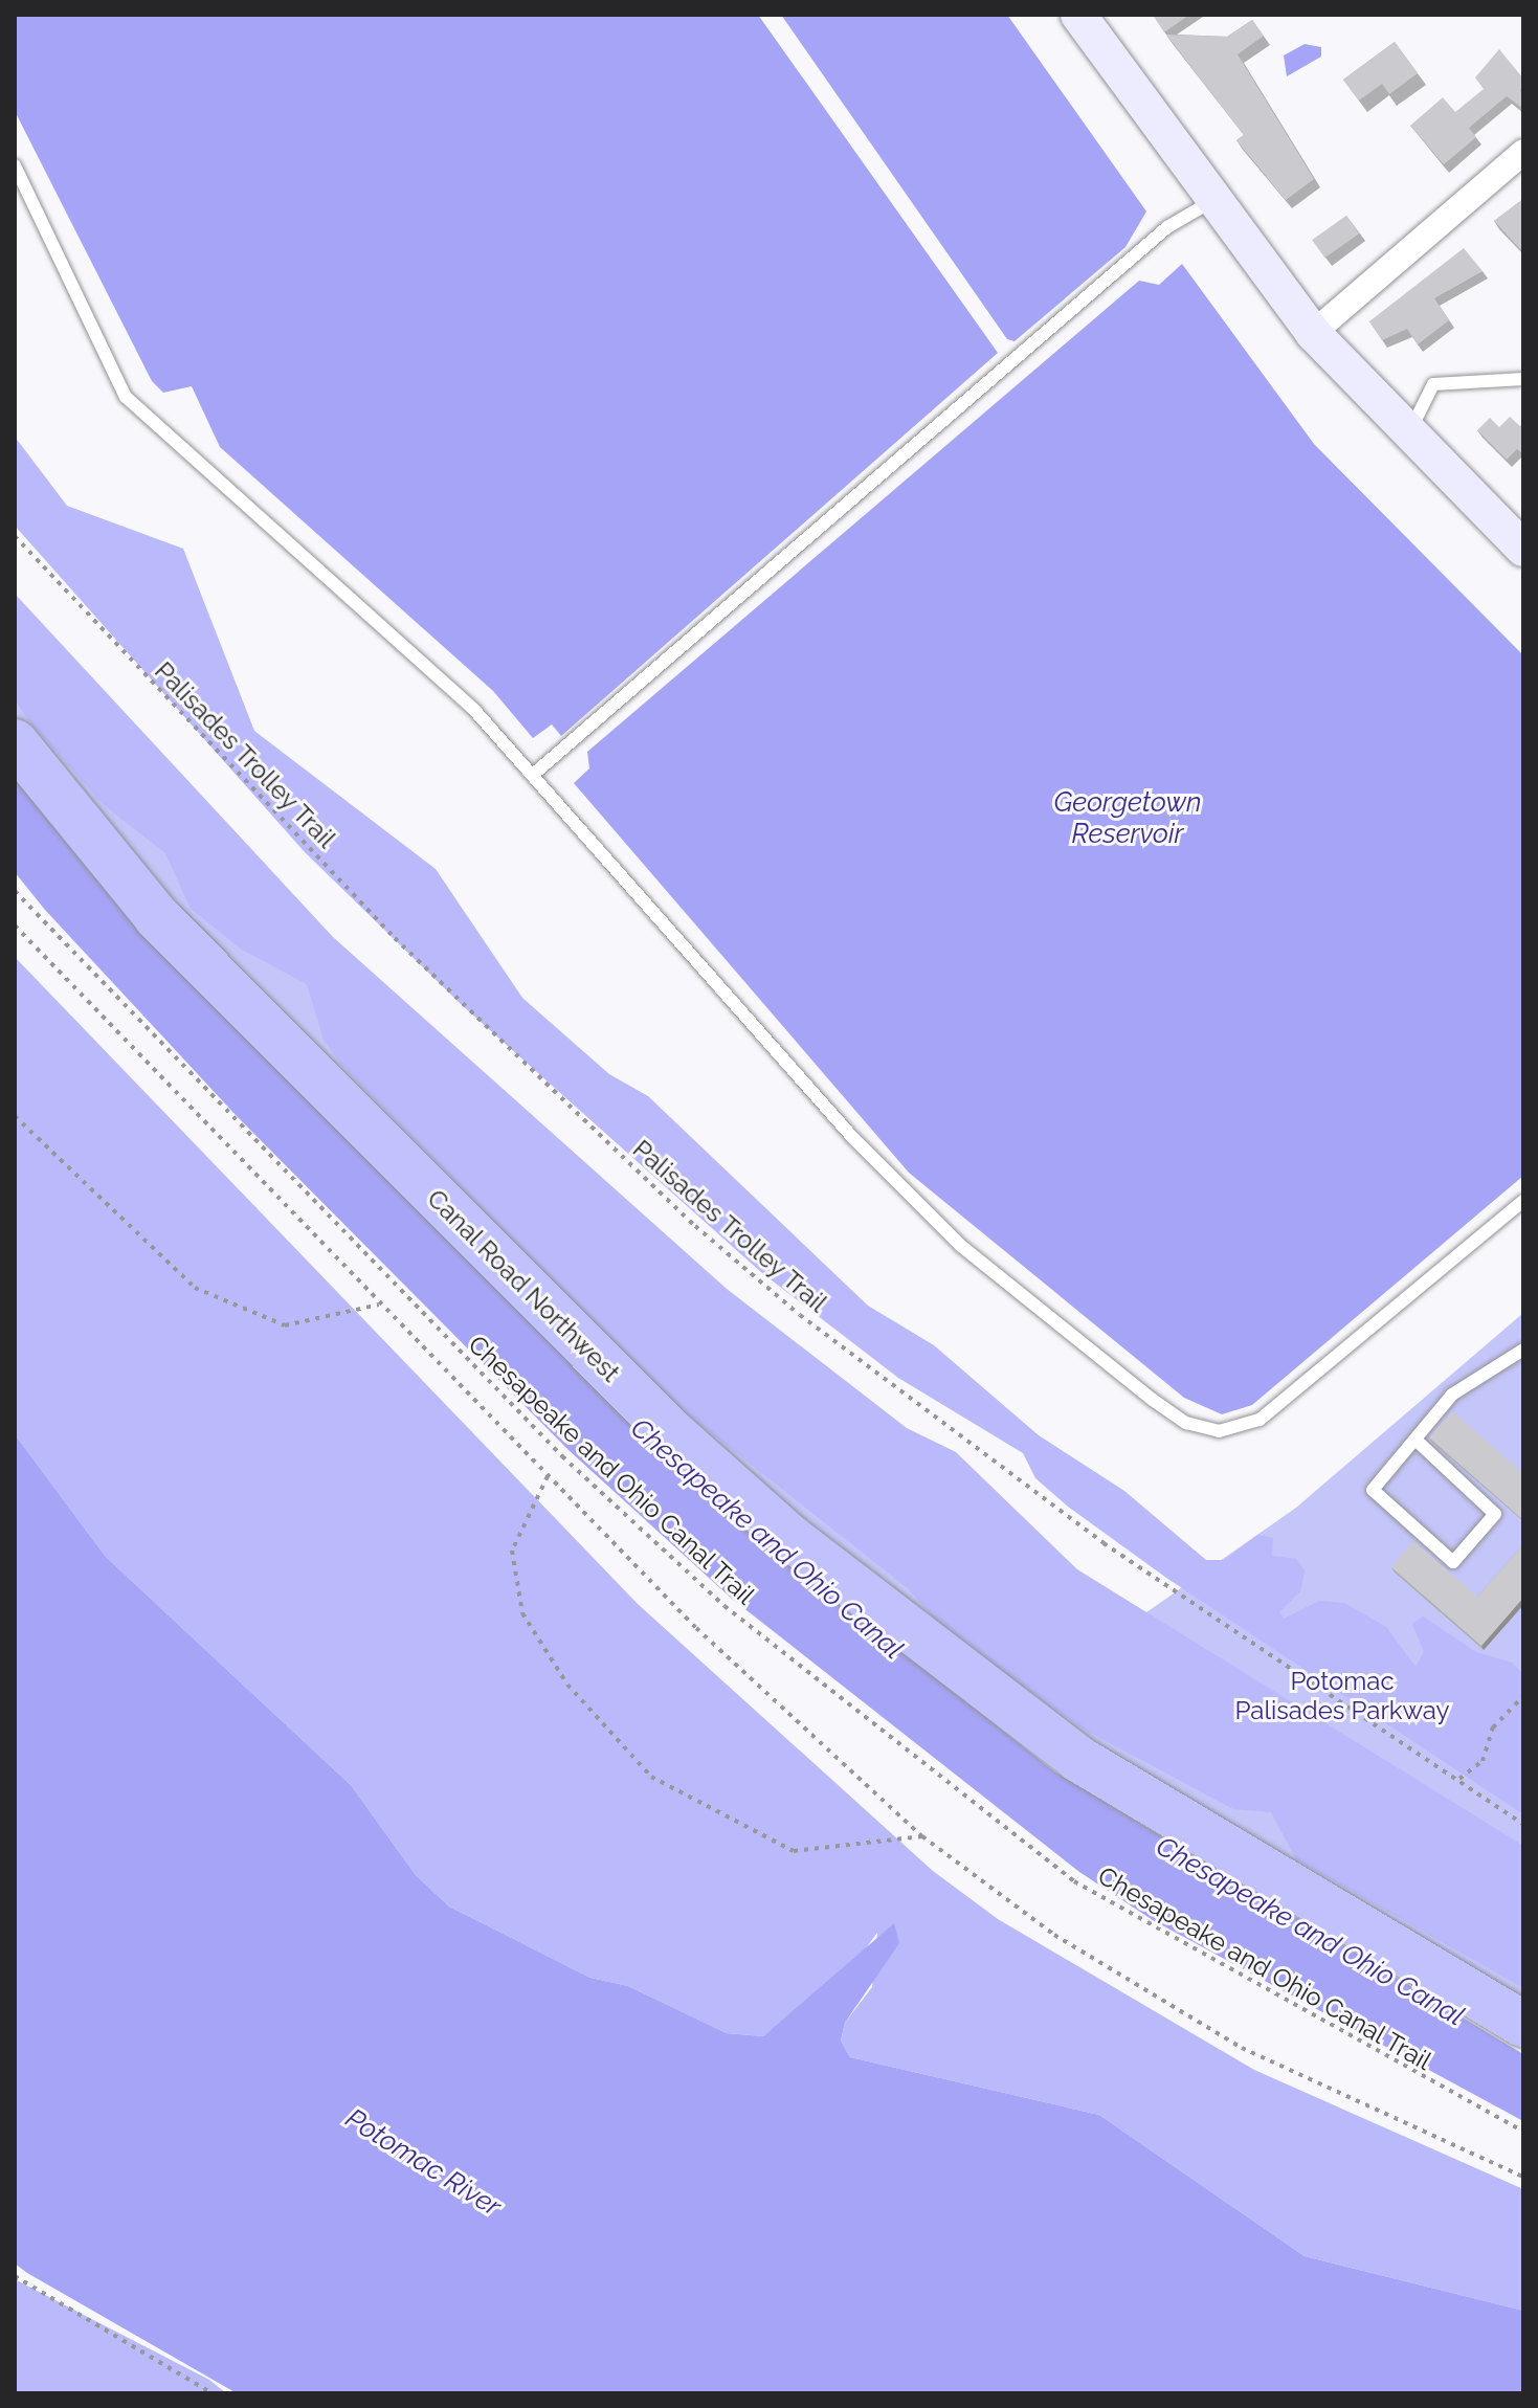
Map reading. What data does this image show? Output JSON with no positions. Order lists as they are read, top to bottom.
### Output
{
  "streets": {
    "highway": ["Canal Road Northwest"],
    "path": ["Palisades Trolley Trail", "Chesapeake and Ohio Canal Trail"]
  },
  "water": ["Georgetown Reservoir", "Chesapeake and Ohio Canal", "Potomac River"],
  "parks": ["Potomac Palisades Parkway"]
}
